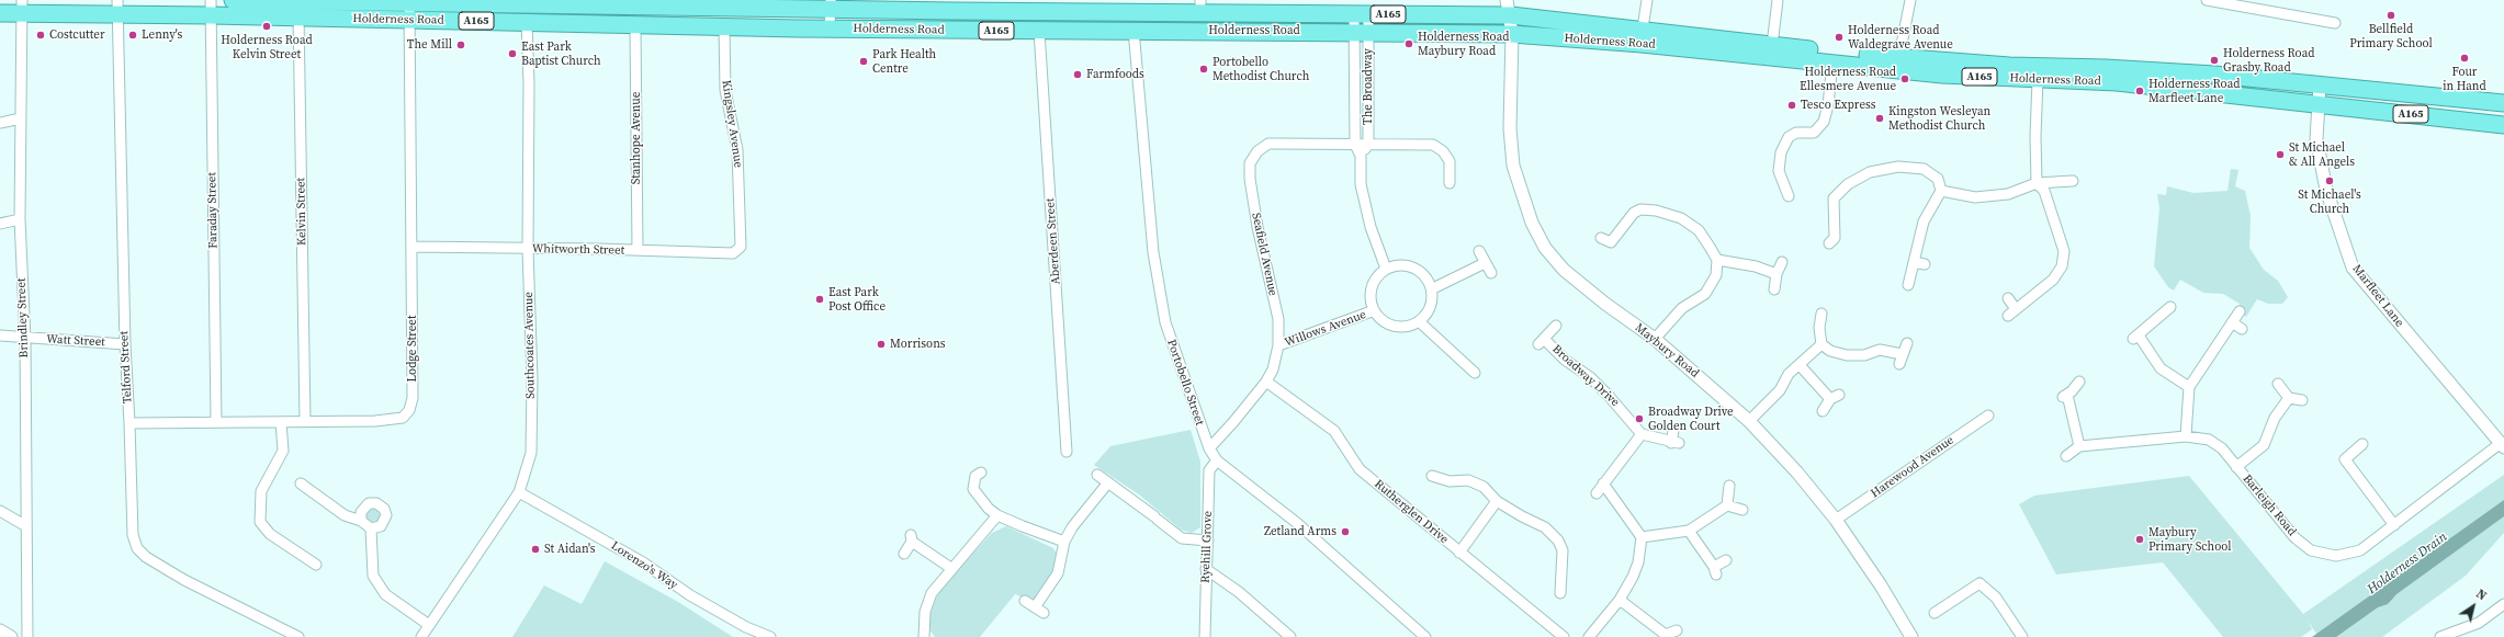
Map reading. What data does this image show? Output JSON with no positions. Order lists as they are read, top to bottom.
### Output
{
  "streets": {
    "highway": ["A165", "Holderness Road"],
    "street": [
      "The Broadway",
      "Kingsley Avenue",
      "Stanhope Avenue",
      "Faraday Street",
      "Kelvin Street",
      "Aberdeen Street",
      "Whitworth Street",
      "Seafield Avenue",
      "Marfleet Lane",
      "Brindley Street",
      "Willows Avenue",
      "Watt Street",
      "Southcoates Avenue",
      "Lodge Street",
      "Maybury Road",
      "Telford Street",
      "Broadway Drive",
      "Portobello Street",
      "Harewood Avenue",
      "Barleigh Road",
      "Rutherglen Drive",
      "Ryehill Grove",
      "Lorenzo's Way"
    ]
  },
  "crossings": [
    ["Holderness Road", "The Broadway"],
    ["Holderness Road", "Kingsley Avenue"],
    ["Holderness Road", "Stanhope Avenue"],
    ["Holderness Road", "Faraday Street"],
    ["Holderness Road", "Kelvin Street"],
    ["Holderness Road", "Aberdeen Street"],
    ["Holderness Road", "Marfleet Lane"],
    ["Holderness Road", "Brindley Street"],
    ["Holderness Road", "Southcoates Avenue"],
    ["Holderness Road", "Lodge Street"],
    ["Holderness Road", "Maybury Road"],
    ["Holderness Road", "Telford Street"],
    ["Holderness Road", "Portobello Street"],
    ["The Broadway", "Seafield Avenue"],
    ["The Broadway", "Willows Avenue"],
    ["Kingsley Avenue", "Whitworth Street"],
    ["Stanhope Avenue", "Whitworth Street"],
    ["Faraday Street", "Lodge Street"],
    ["Kelvin Street", "Lodge Street"],
    ["Whitworth Street", "Southcoates Avenue"],
    ["Whitworth Street", "Lodge Street"],
    ["Seafield Avenue", "Willows Avenue"],
    ["Seafield Avenue", "Portobello Street"],
    ["Seafield Avenue", "Rutherglen Drive"],
    ["Marfleet Lane", "Barleigh Road"],
    ["Brindley Street", "Watt Street"],
    ["Watt Street", "Telford Street"],
    ["Southcoates Avenue", "Lorenzo's Way"],
    ["Lodge Street", "Telford Street"],
    ["Maybury Road", "Harewood Avenue"],
    ["Portobello Street", "Ryehill Grove"]
  ],
  "water": ["Holderness Drain"],
  "places": [
    "Bellfield Primary School",
    "Holderness Road Kelvin Street",
    "Costcutter",
    "Lenny's",
    "Holderness Road Waldegrave Avenue",
    "Holderness Road Maybury Road",
    "The Mill",
    "East Park Baptist Church",
    "Four in Hand",
    "Holderness Road Grasby Road",
    "Park Health Centre",
    "Portobello Methodist Church",
    "Farmfoods",
    "Holderness Road Ellesmere Avenue",
    "Holderness Road Marfleet Lane",
    "Tesco Express",
    "Kingston Wesleyan Methodist Church",
    "St Michael & All Angels",
    "St Michael's Church",
    "East Park Post Office",
    "Morrisons",
    "Broadway Drive Golden Court",
    "Zetland Arms",
    "Maybury Primary School",
    "St Aidan's"
  ],
  "north": "top right"
}
